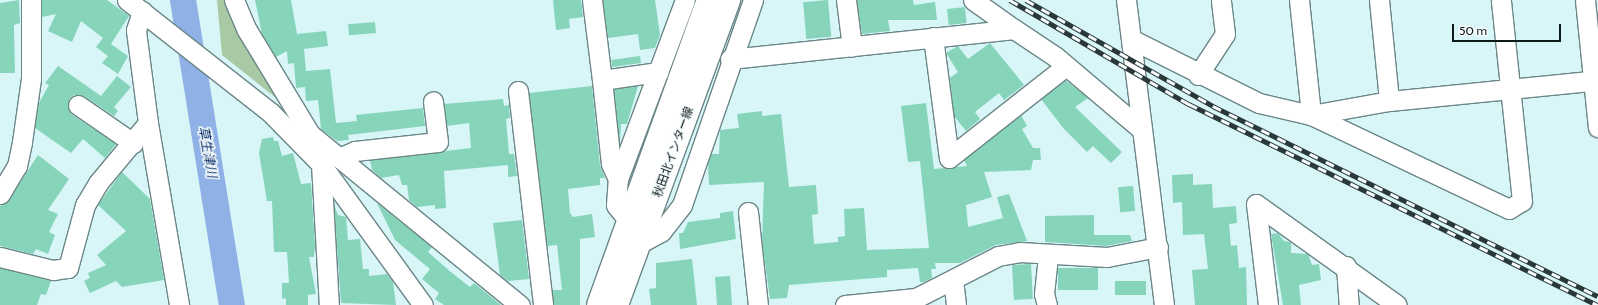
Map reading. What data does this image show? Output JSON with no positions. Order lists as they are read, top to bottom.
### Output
{
  "streets": {
    "main road": ["秋田北インター線"]
  },
  "water": ["草生津川"],
  "scale_bar": "50 m"
}
